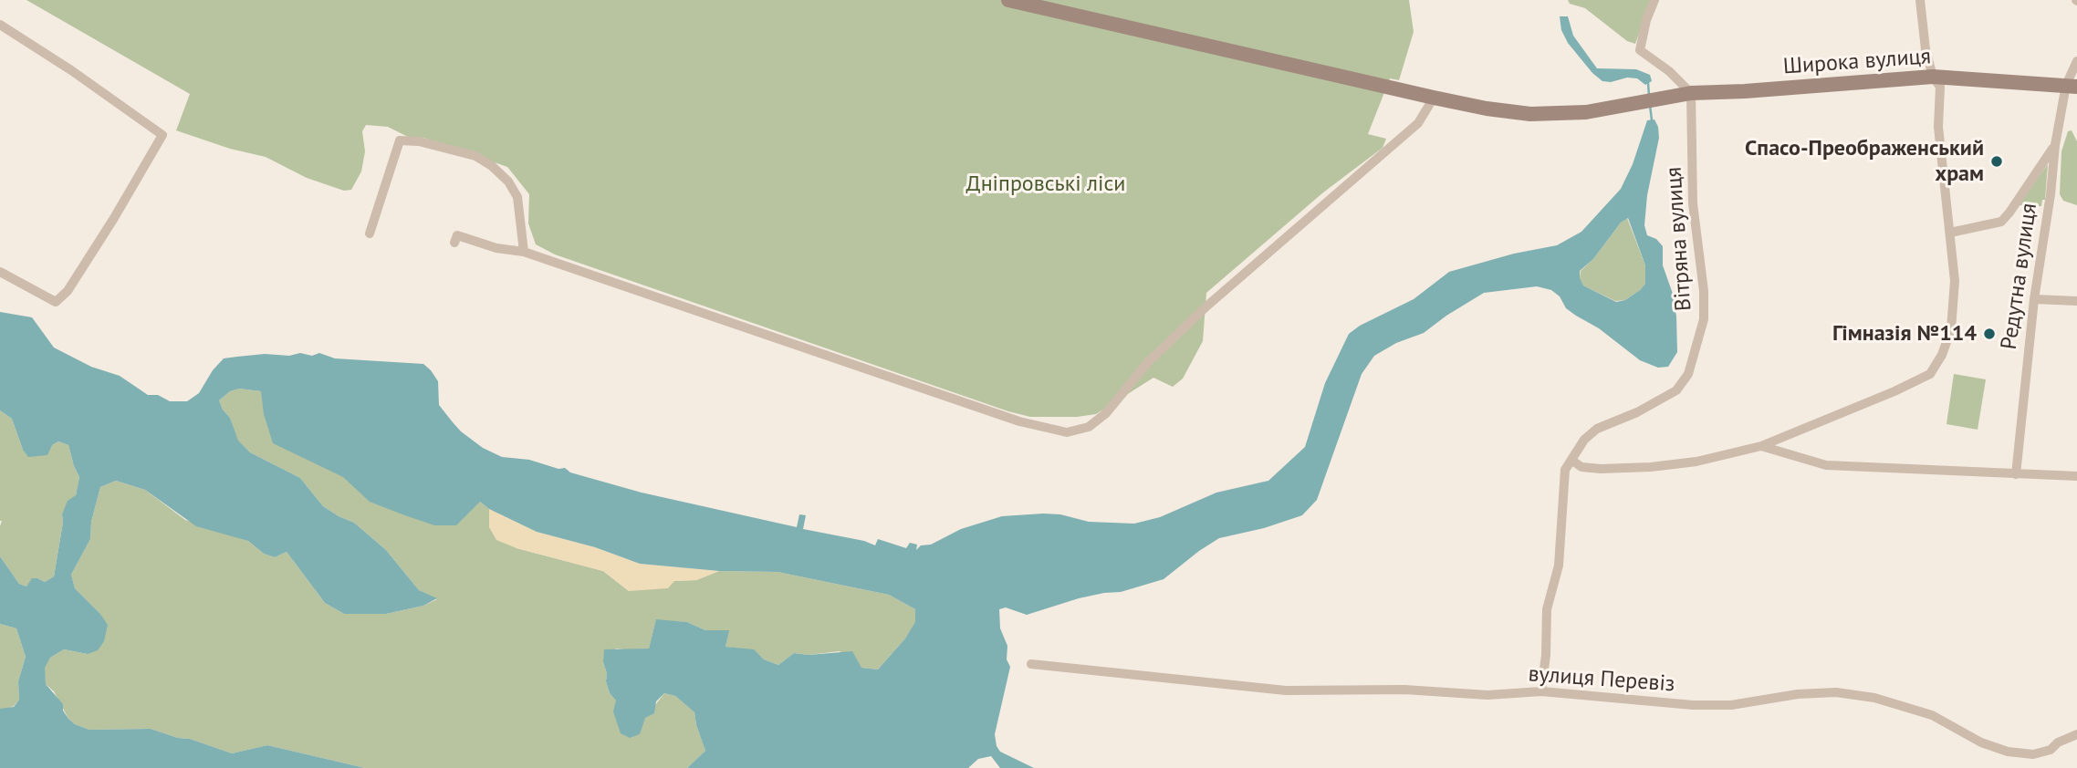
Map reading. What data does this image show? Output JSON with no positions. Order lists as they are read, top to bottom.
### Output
{
  "streets": {
    "main road": ["Широка вулиця"],
    "street": ["Вітряна вулиця", "Редутна вулиця", "вулиця Перевіз"]
  },
  "crossings": [
    ["Широка вулиця", "Вітряна вулиця"],
    ["Широка вулиця", "Редутна вулиця"],
    ["Вітряна вулиця", "вулиця Перевіз"]
  ],
  "parks": ["Дніпровські ліси"],
  "places": ["Спасо-Преображенський храм", "Гімназія №114"]
}
